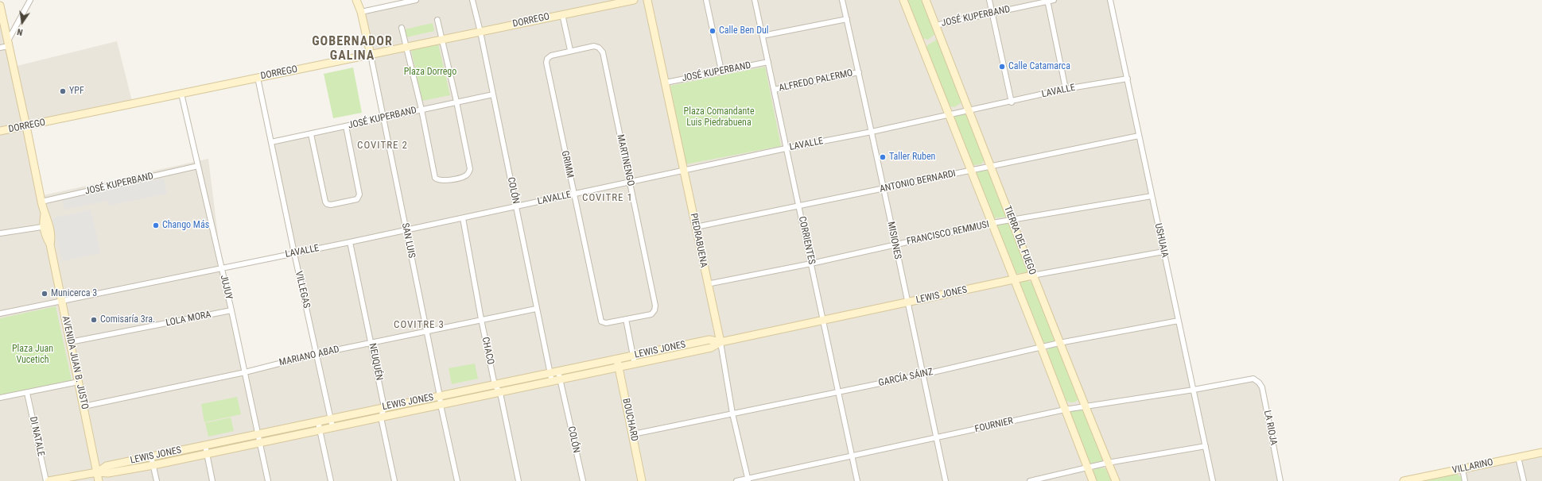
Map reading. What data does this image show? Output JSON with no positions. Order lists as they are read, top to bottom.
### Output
{
  "streets": {
    "main road": [
      "DORREGO",
      "SAN LUIS",
      "PIEDRABUENA",
      "TIERRA DEL FUEGO",
      "LEWIS JONES",
      "AVENIDA JUAN B. JUSTO",
      "BOUCHARD",
      "VILLARINO"
    ],
    "street": [
      "JOSÉ KUPERBAND",
      "ALFREDO PALERMO",
      "LAVALLE",
      "MARTINENGO",
      "GRIMM",
      "ANTONIO BERNARDI",
      "COLÓN",
      "FRANCISCO REMMUSI",
      "CORRIENTES",
      "MISIONES",
      "USHUAIA",
      "JUJUY",
      "VILLEGAS",
      "LOLA MORA",
      "CHACO",
      "MARIANO ABAD",
      "NEUQUÉN",
      "GARCÍA SÁINZ",
      "FOURNIER",
      "LA RIOJA",
      "DI NATALE"
    ]
  },
  "crossings": [
    ["JOSÉ KUPERBAND", "COLÓN"],
    ["JOSÉ KUPERBAND", "SAN LUIS"],
    ["JOSÉ KUPERBAND", "PIEDRABUENA"],
    ["JOSÉ KUPERBAND", "CORRIENTES"],
    ["JOSÉ KUPERBAND", "TIERRA DEL FUEGO"],
    ["JOSÉ KUPERBAND", "JUJUY"],
    ["JOSÉ KUPERBAND", "VILLEGAS"],
    ["JOSÉ KUPERBAND", "AVENIDA JUAN B. JUSTO"],
    ["DORREGO", "COLÓN"],
    ["DORREGO", "SAN LUIS"],
    ["DORREGO", "JUJUY"],
    ["DORREGO", "VILLEGAS"],
    ["DORREGO", "AVENIDA JUAN B. JUSTO"],
    ["ALFREDO PALERMO", "CORRIENTES"],
    ["ALFREDO PALERMO", "MISIONES"],
    ["LAVALLE", "MARTINENGO"],
    ["LAVALLE", "GRIMM"],
    ["LAVALLE", "COLÓN"],
    ["LAVALLE", "SAN LUIS"],
    ["LAVALLE", "PIEDRABUENA"],
    ["LAVALLE", "CORRIENTES"],
    ["LAVALLE", "MISIONES"],
    ["LAVALLE", "TIERRA DEL FUEGO"],
    ["LAVALLE", "USHUAIA"],
    ["LAVALLE", "JUJUY"],
    ["LAVALLE", "VILLEGAS"],
    ["LAVALLE", "CHACO"],
    ["LAVALLE", "NEUQUÉN"],
    ["LAVALLE", "AVENIDA JUAN B. JUSTO"],
    ["MARTINENGO", "GRIMM"],
    ["ANTONIO BERNARDI", "PIEDRABUENA"],
    ["ANTONIO BERNARDI", "CORRIENTES"],
    ["ANTONIO BERNARDI", "MISIONES"],
    ["ANTONIO BERNARDI", "TIERRA DEL FUEGO"],
    ["ANTONIO BERNARDI", "USHUAIA"],
    ["COLÓN", "LEWIS JONES"],
    ["COLÓN", "MARIANO ABAD"],
    ["FRANCISCO REMMUSI", "PIEDRABUENA"],
    ["FRANCISCO REMMUSI", "CORRIENTES"],
    ["FRANCISCO REMMUSI", "MISIONES"],
    ["FRANCISCO REMMUSI", "TIERRA DEL FUEGO"],
    ["FRANCISCO REMMUSI", "USHUAIA"],
    ["SAN LUIS", "LEWIS JONES"],
    ["SAN LUIS", "MARIANO ABAD"],
    ["PIEDRABUENA", "LEWIS JONES"],
    ["PIEDRABUENA", "GARCÍA SÁINZ"],
    ["PIEDRABUENA", "FOURNIER"],
    ["CORRIENTES", "LEWIS JONES"],
    ["CORRIENTES", "GARCÍA SÁINZ"],
    ["CORRIENTES", "FOURNIER"],
    ["MISIONES", "LEWIS JONES"],
    ["MISIONES", "GARCÍA SÁINZ"],
    ["MISIONES", "FOURNIER"],
    ["TIERRA DEL FUEGO", "LEWIS JONES"],
    ["TIERRA DEL FUEGO", "GARCÍA SÁINZ"],
    ["TIERRA DEL FUEGO", "FOURNIER"],
    ["USHUAIA", "LEWIS JONES"],
    ["USHUAIA", "GARCÍA SÁINZ"],
    ["USHUAIA", "FOURNIER"],
    ["JUJUY", "LEWIS JONES"],
    ["JUJUY", "LOLA MORA"],
    ["JUJUY", "MARIANO ABAD"],
    ["VILLEGAS", "LEWIS JONES"],
    ["VILLEGAS", "MARIANO ABAD"],
    ["LEWIS JONES", "CHACO"],
    ["LEWIS JONES", "NEUQUÉN"],
    ["LEWIS JONES", "AVENIDA JUAN B. JUSTO"],
    ["LEWIS JONES", "BOUCHARD"],
    ["LEWIS JONES", "DI NATALE"],
    ["LOLA MORA", "AVENIDA JUAN B. JUSTO"],
    ["CHACO", "MARIANO ABAD"],
    ["MARIANO ABAD", "NEUQUÉN"],
    ["MARIANO ABAD", "AVENIDA JUAN B. JUSTO"],
    ["GARCÍA SÁINZ", "BOUCHARD"],
    ["FOURNIER", "LA RIOJA"]
  ],
  "districts": [
    "GOBERNADOR GALINA",
    "COVITRE 2",
    "COVITRE 1",
    "COVITRE 3"
  ],
  "parks": ["Plaza Dorrego", "Plaza Comandante Luis Piedrabuena", "Plaza Juan Vucetich"],
  "places": [
    "Calle Ben Dul",
    "Calle Catamarca",
    "YPF",
    "Taller Ruben",
    "Chango Más",
    "Municerca 3",
    "Comisaría 3ra."
  ],
  "north": "bottom"
}
